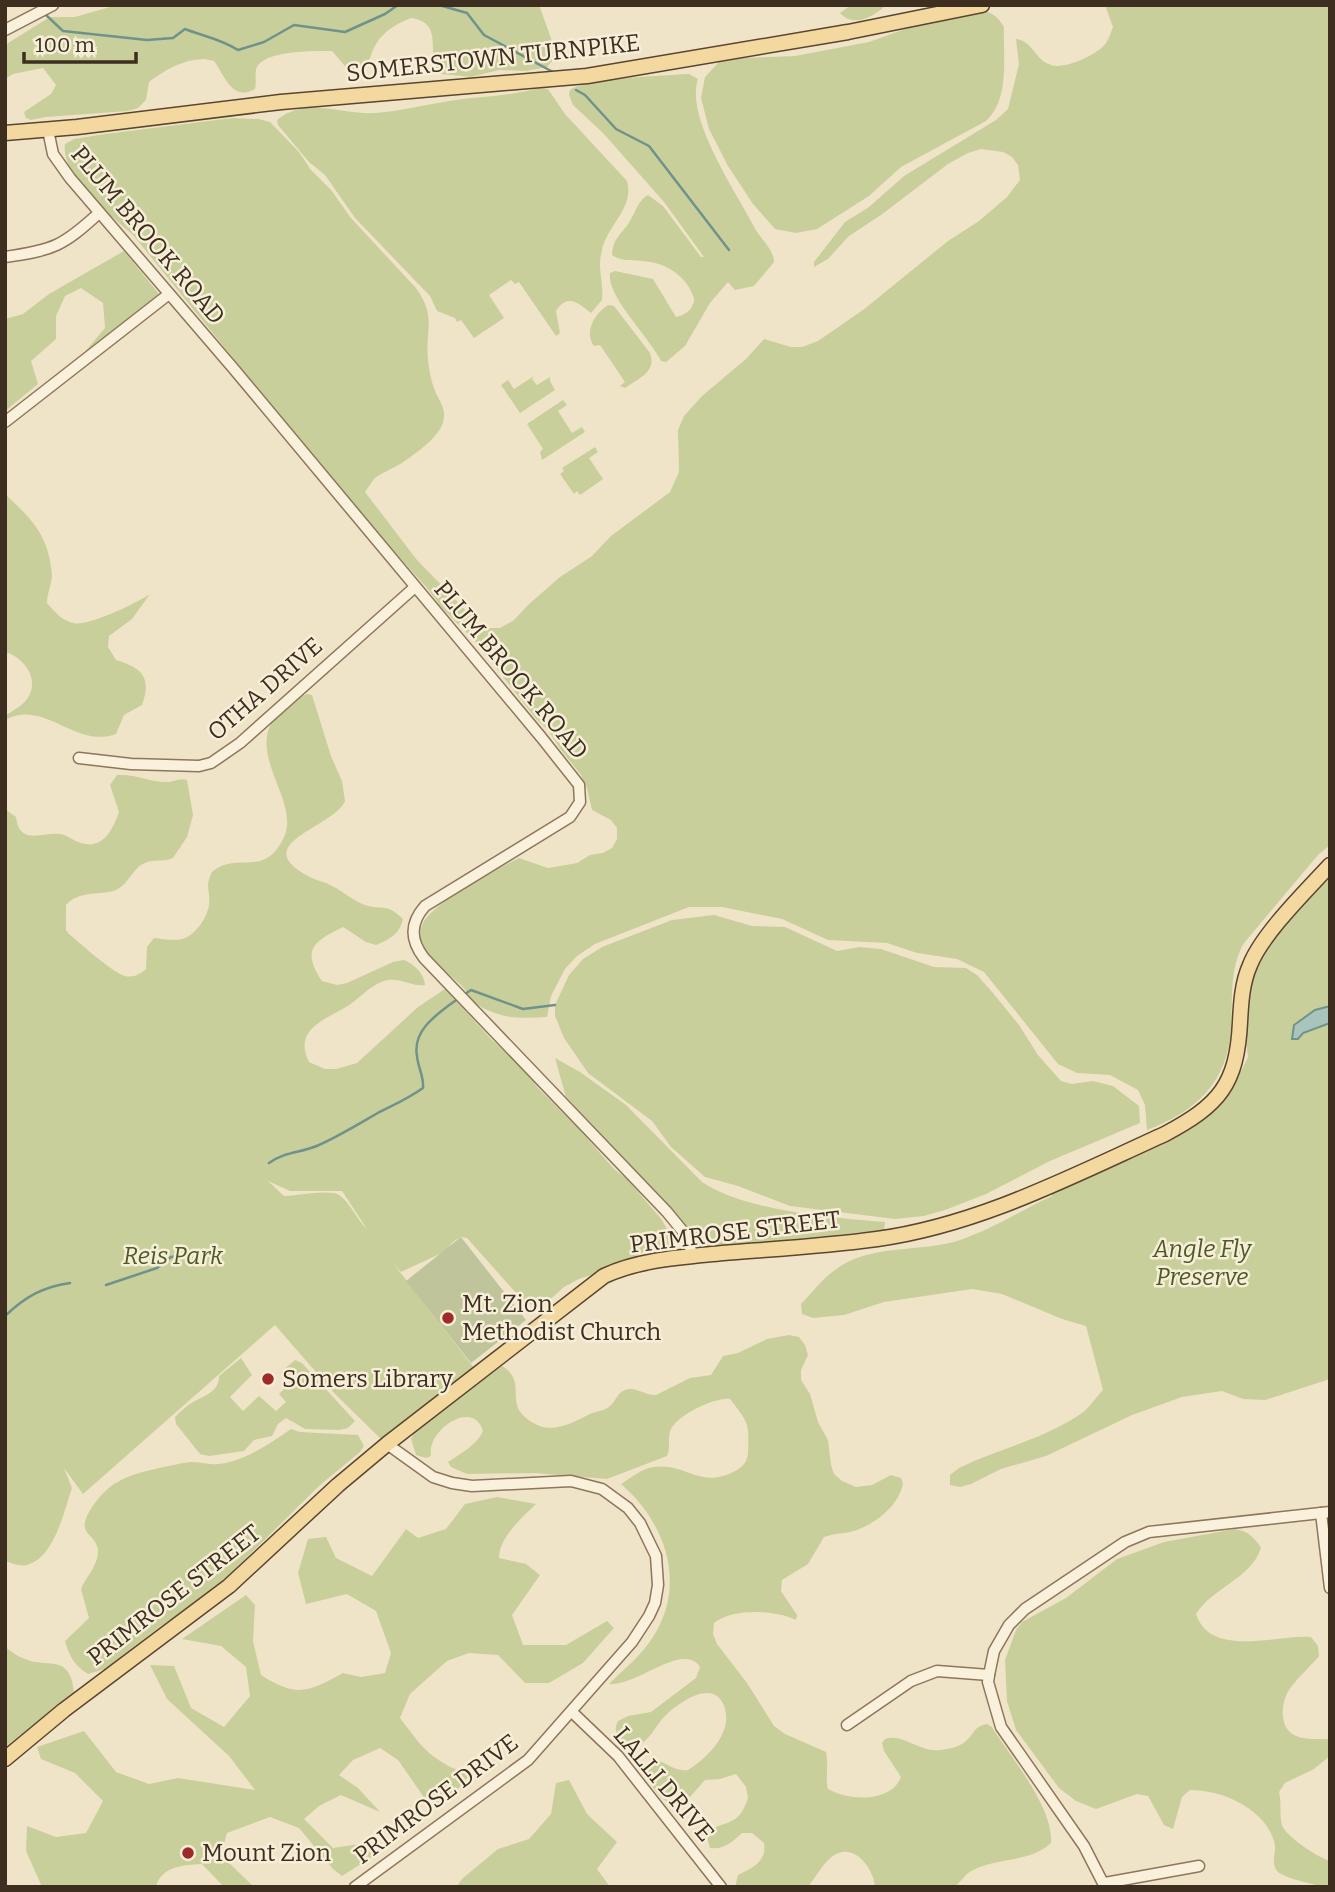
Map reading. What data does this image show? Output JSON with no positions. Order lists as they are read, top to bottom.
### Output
{
  "streets": {
    "main road": ["SOMERSTOWN TURNPIKE", "PRIMROSE STREET"],
    "street": [
      "PLUM BROOK ROAD",
      "OTHA DRIVE",
      "LALLI DRIVE",
      "PRIMROSE DRIVE"
    ]
  },
  "crossings": [
    ["SOMERSTOWN TURNPIKE", "PLUM BROOK ROAD"],
    ["PLUM BROOK ROAD", "OTHA DRIVE"],
    ["PLUM BROOK ROAD", "PRIMROSE STREET"],
    ["PRIMROSE STREET", "PRIMROSE DRIVE"],
    ["LALLI DRIVE", "PRIMROSE DRIVE"]
  ],
  "parks": ["Angle Fly Preserve", "Reis Park"],
  "places": ["Mt. Zion Methodist Church", "Somers Library", "Mount Zion"],
  "scale_bar": "100 m"
}
